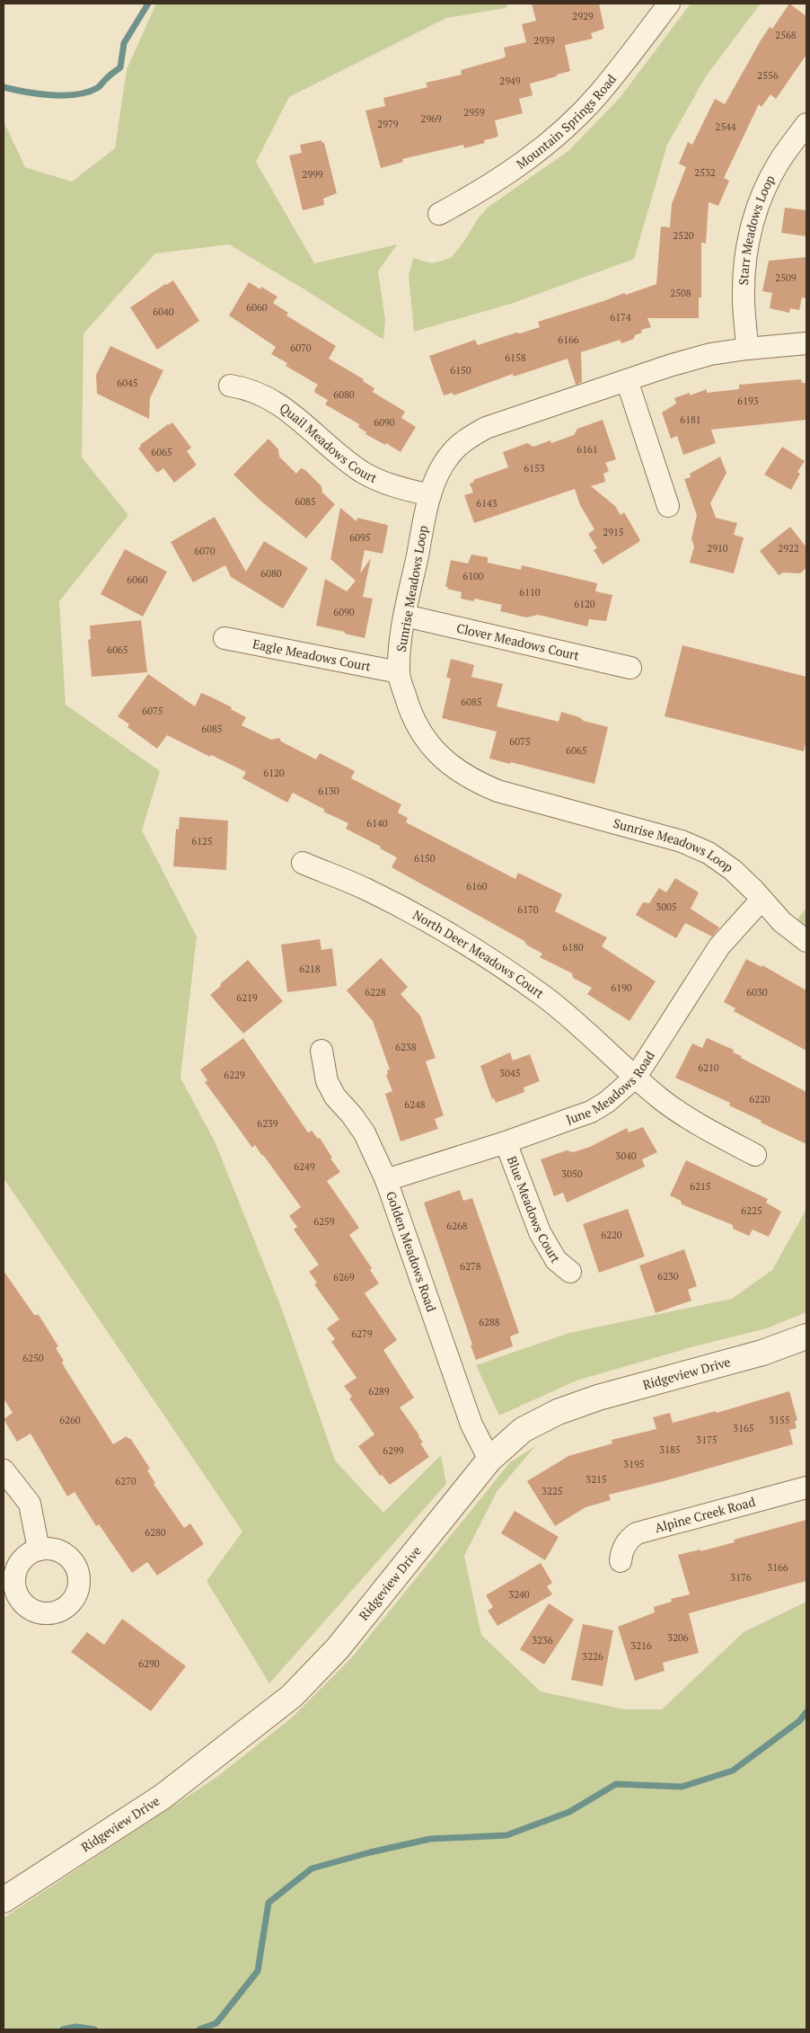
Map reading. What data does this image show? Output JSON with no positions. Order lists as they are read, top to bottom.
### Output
{
  "streets": {
    "street": [
      "Mountain Springs Road",
      "Starr Meadows Loop",
      "Quail Meadows Court",
      "Sunrise Meadows Loop",
      "Clover Meadows Court",
      "Eagle Meadows Court",
      "North Deer Meadows Court",
      "June Meadows Road",
      "Blue Meadows Court",
      "Golden Meadows Road",
      "Ridgeview Drive",
      "Alpine Creek Road"
    ]
  },
  "crossings": [
    ["Starr Meadows Loop", "Sunrise Meadows Loop"],
    ["Quail Meadows Court", "Sunrise Meadows Loop"],
    ["Sunrise Meadows Loop", "Clover Meadows Court"],
    ["Sunrise Meadows Loop", "Eagle Meadows Court"],
    ["Sunrise Meadows Loop", "June Meadows Road"],
    ["North Deer Meadows Court", "June Meadows Road"],
    ["June Meadows Road", "Blue Meadows Court"],
    ["June Meadows Road", "Golden Meadows Road"],
    ["Golden Meadows Road", "Ridgeview Drive"]
  ],
  "house_numbers": [
    "2929",
    "2568",
    "2939",
    "2556",
    "2949",
    "2959",
    "2969",
    "2979",
    "2544",
    "2532",
    "2999",
    "2520",
    "2509",
    "2508",
    "6060",
    "6040",
    "6174",
    "6166",
    "6070",
    "6158",
    "6150",
    "6045",
    "6080",
    "6193",
    "6181",
    "6090",
    "6161",
    "6065",
    "6153",
    "6085",
    "6143",
    "2915",
    "6095",
    "2910",
    "2922",
    "6070",
    "6080",
    "6100",
    "6060",
    "6110",
    "6120",
    "6090",
    "6065",
    "6085",
    "6075",
    "6085",
    "6075",
    "6065",
    "6120",
    "6130",
    "6140",
    "6125",
    "6150",
    "6160",
    "3005",
    "6170",
    "6180",
    "6218",
    "6190",
    "6228",
    "6030",
    "6219",
    "6238",
    "6210",
    "3045",
    "6229",
    "6220",
    "6248",
    "6239",
    "3040",
    "6249",
    "3050",
    "6215",
    "6225",
    "6259",
    "6268",
    "6220",
    "6278",
    "6230",
    "6269",
    "6288",
    "6279",
    "6250",
    "6289",
    "6260",
    "3155",
    "3165",
    "3175",
    "3185",
    "6299",
    "3195",
    "3215",
    "6270",
    "3225",
    "6280",
    "3166",
    "3176",
    "3240",
    "3206",
    "3236",
    "3216",
    "3226",
    "6290"
  ]
}
